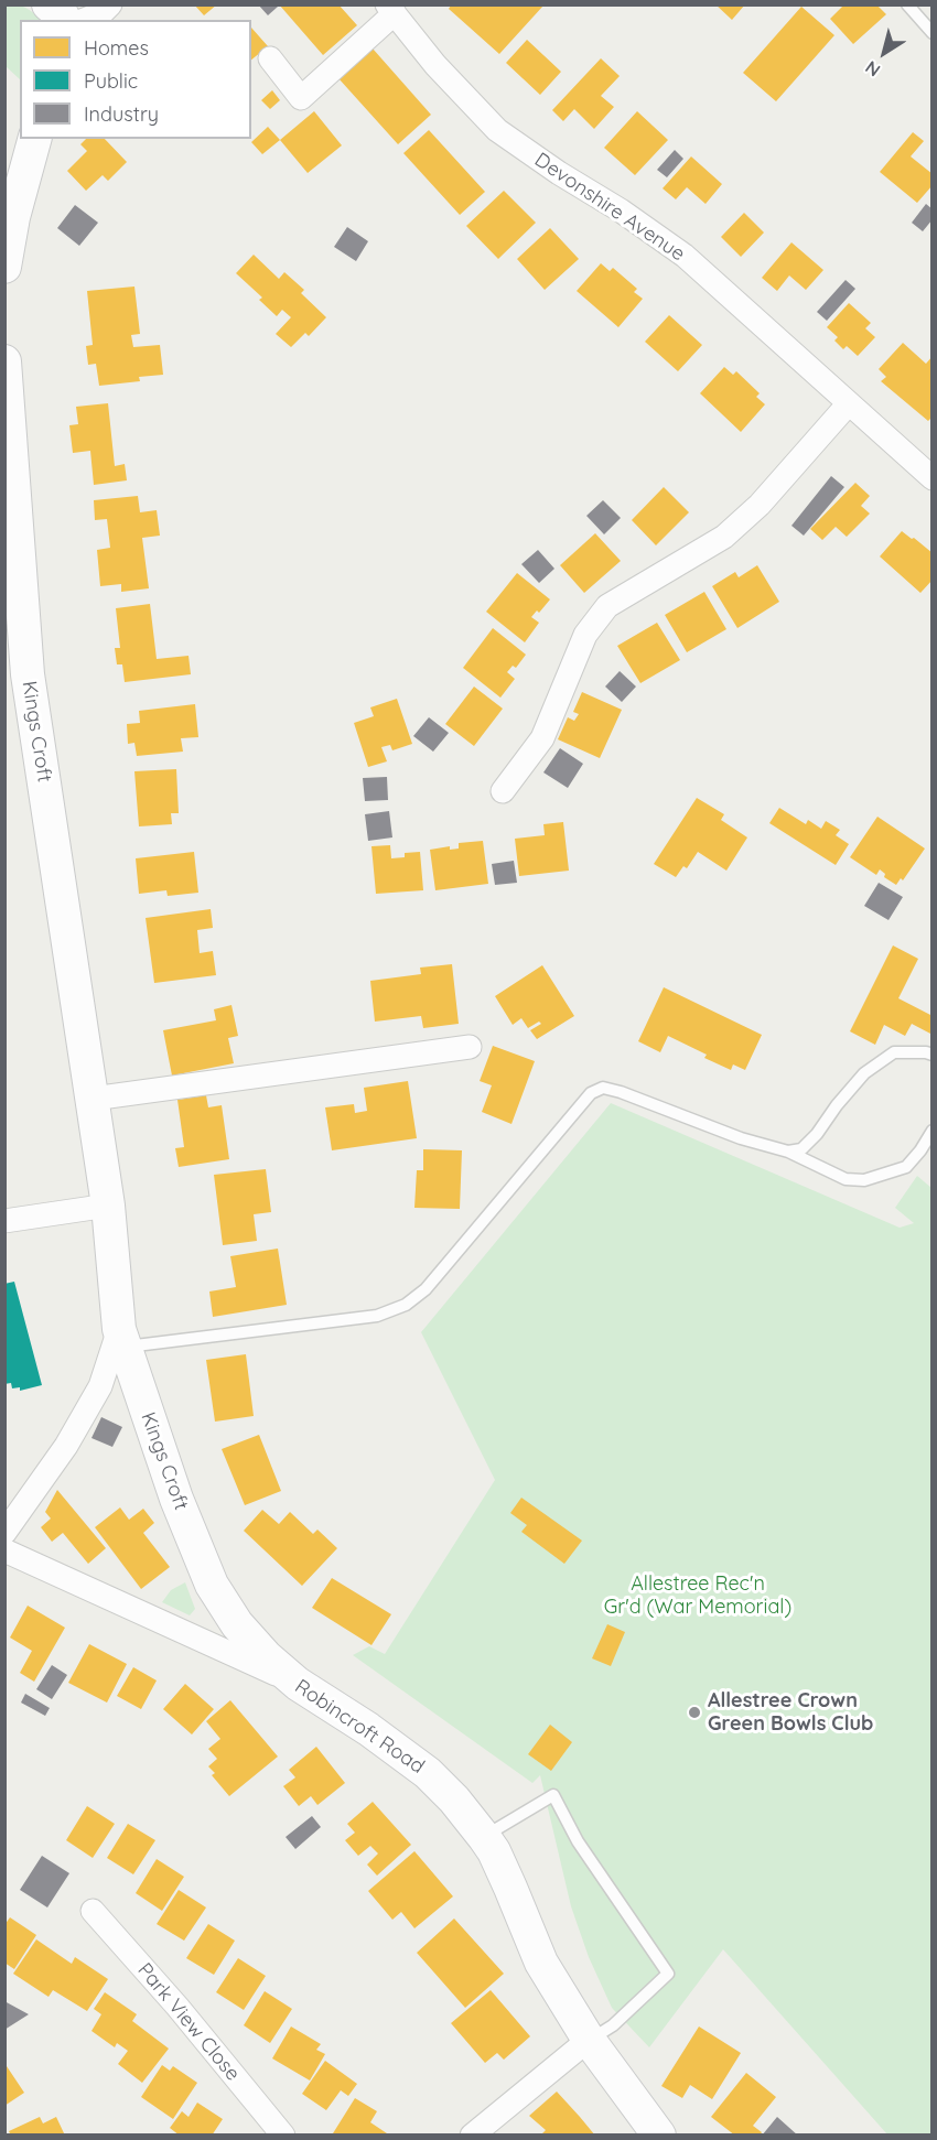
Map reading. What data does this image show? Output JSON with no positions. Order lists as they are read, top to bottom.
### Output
{
  "streets": {
    "street": [
      "Devonshire Avenue",
      "Kings Croft",
      "Robincroft Road",
      "Park View Close"
    ]
  },
  "crossings": [
    ["Kings Croft", "Robincroft Road"]
  ],
  "parks": ["Allestree Rec'n Gr'd (War Memorial)"],
  "places": ["Allestree Crown Green Bowls Club"],
  "legend": ["Homes", "Public", "Industry"],
  "north": "bottom left"
}
